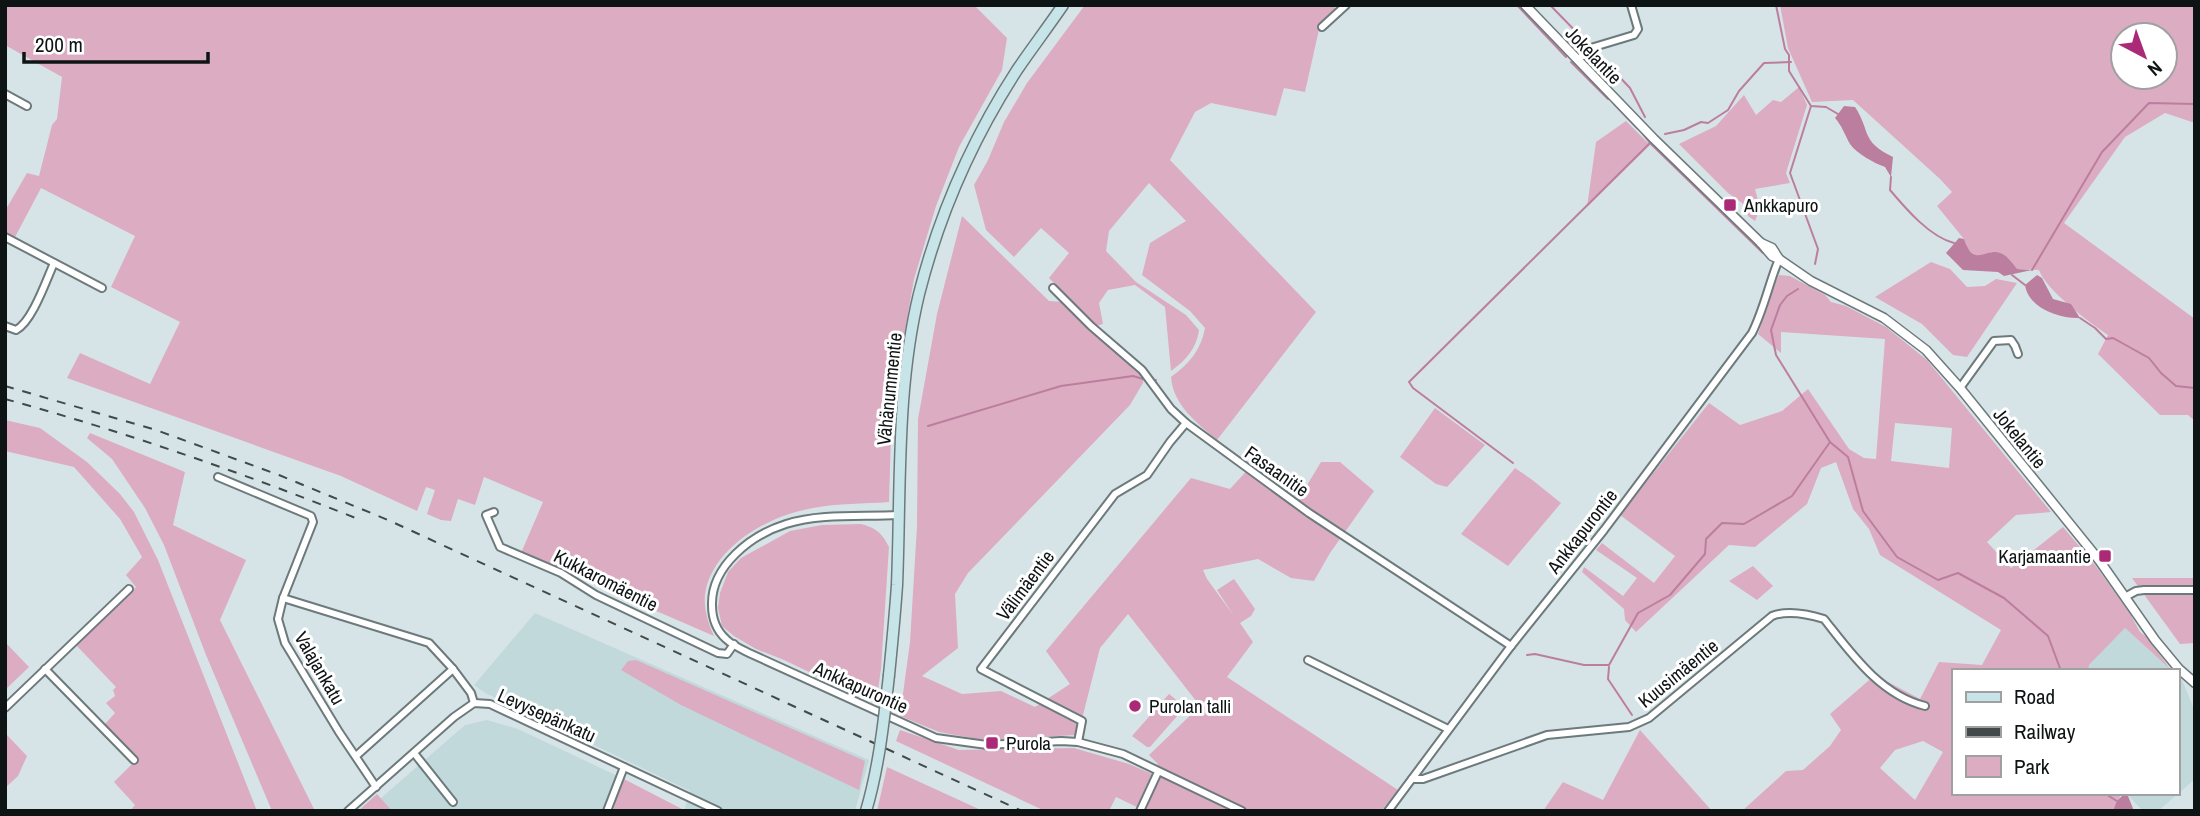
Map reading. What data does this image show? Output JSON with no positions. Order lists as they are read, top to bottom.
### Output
{
  "streets": {
    "main road": ["Vähänummentie"],
    "street": [
      "Jokelantie",
      "Fasaanitie",
      "Ankkapurontie",
      "Kukkaromäentie",
      "Välimäentie",
      "Valajankatu",
      "Kuusimäentie",
      "Levysepänkatu"
    ]
  },
  "crossings": [
    ["Jokelantie", "Ankkapurontie"],
    ["Vähänummentie", "Ankkapurontie"],
    ["Fasaanitie", "Ankkapurontie"],
    ["Fasaanitie", "Välimäentie"],
    ["Ankkapurontie", "Kukkaromäentie"],
    ["Ankkapurontie", "Välimäentie"],
    ["Ankkapurontie", "Kuusimäentie"],
    ["Valajankatu", "Levysepänkatu"]
  ],
  "places": {
    "transit": ["Ankkapuro", "Karjamaantie", "Purola"],
    "other": ["Purolan talli"]
  },
  "legend": ["Road", "Railway", "Park"],
  "scale_bar": "200 m",
  "north": "bottom right"
}
